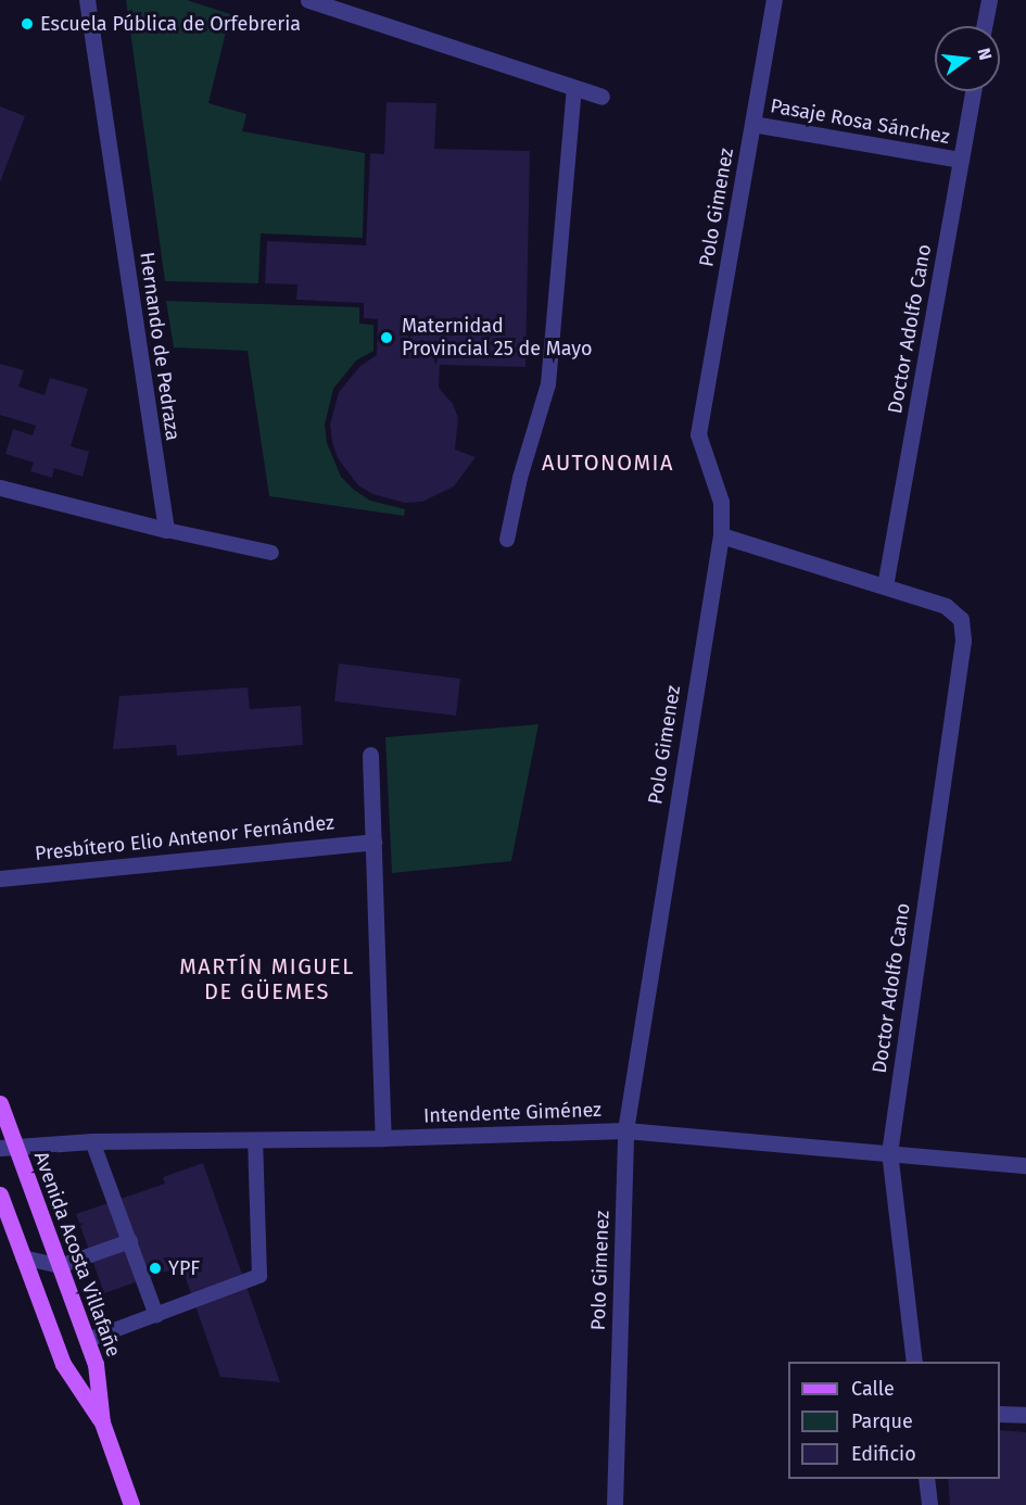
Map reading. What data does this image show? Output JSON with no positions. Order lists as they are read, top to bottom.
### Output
{
  "streets": {
    "main road": ["Avenida Acosta Villafañe"],
    "street": [
      "Pasaje Rosa Sánchez",
      "Polo Gimenez",
      "Doctor Adolfo Cano",
      "Hernando de Pedraza",
      "Presbítero Elio Antenor Fernández",
      "Intendente Giménez"
    ]
  },
  "crossings": [
    ["Pasaje Rosa Sánchez", "Polo Gimenez"],
    ["Pasaje Rosa Sánchez", "Doctor Adolfo Cano"],
    ["Polo Gimenez", "Intendente Giménez"],
    ["Doctor Adolfo Cano", "Intendente Giménez"],
    ["Intendente Giménez", "Avenida Acosta Villafañe"]
  ],
  "districts": ["AUTONOMIA", "MARTÍN MIGUEL DE GÜEMES"],
  "places": ["Escuela Pública de Orfebreria", "Maternidad Provincial 25 de Mayo", "YPF"],
  "legend": ["Calle", "Parque", "Edificio"],
  "north": "right"
}
